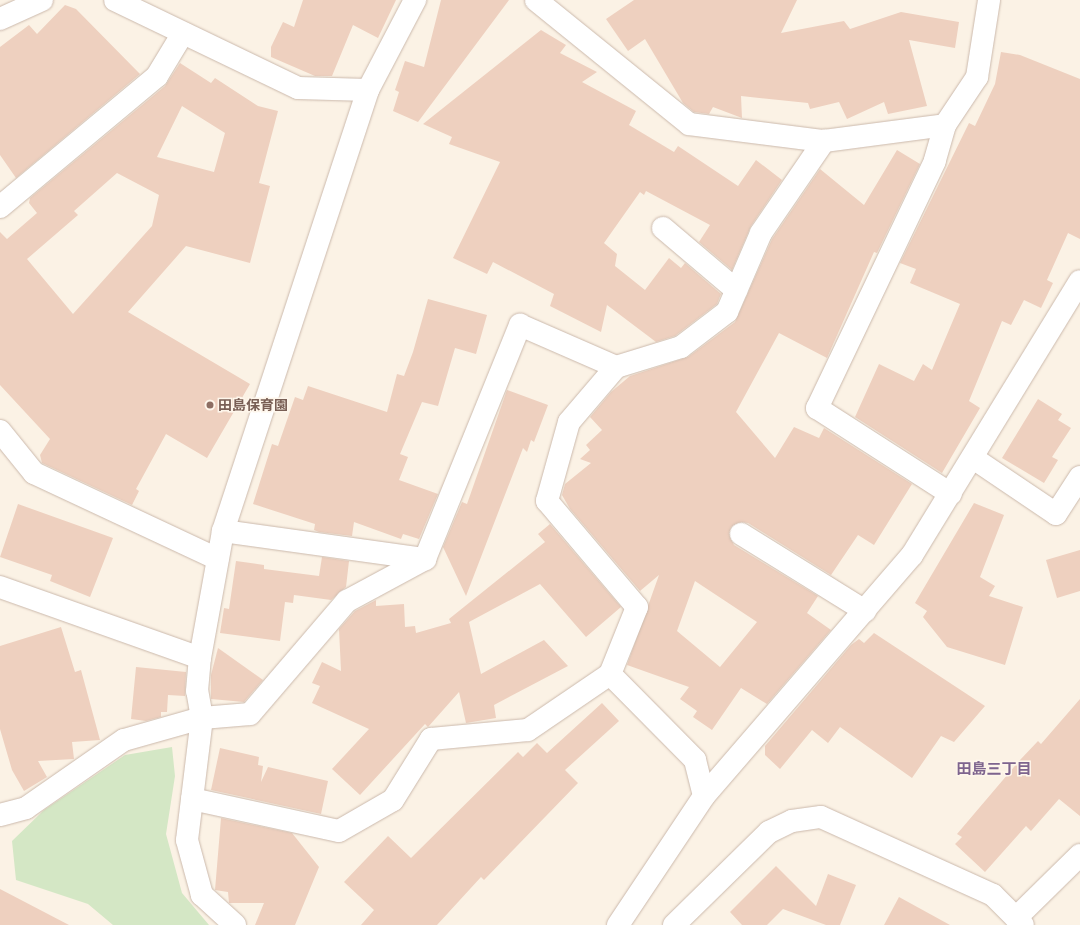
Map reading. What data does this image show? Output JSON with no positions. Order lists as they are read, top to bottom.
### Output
{
  "districts": ["田島三丁目"],
  "places": ["田島保育園"]
}
